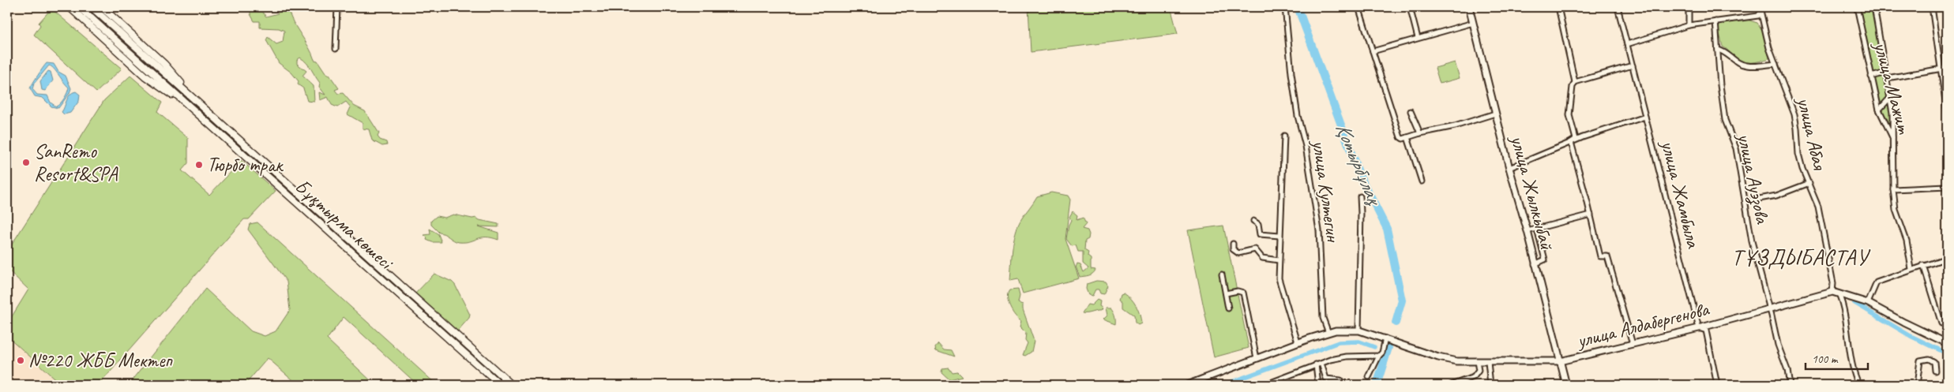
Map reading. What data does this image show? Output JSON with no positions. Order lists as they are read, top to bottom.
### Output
{
  "streets": {
    "main road": ["улица Жылкыбай", "Бұқтырма көшесі", "улица Алдабергенова"],
    "street": [
      "улица Мажит",
      "улица Абая",
      "улица Ауэзова",
      "улица Култегин",
      "улица Жамбыла"
    ]
  },
  "crossings": [
    ["улица Абая", "улица Алдабергенова"],
    ["улица Ауэзова", "улица Алдабергенова"],
    ["улица Култегин", "улица Алдабергенова"],
    ["улица Жылкыбай", "улица Алдабергенова"],
    ["улица Жамбыла", "улица Алдабергенова"]
  ],
  "districts": ["ТҰЗДЫБАСТАУ"],
  "water": ["Қотырбұлақ"],
  "places": ["SanRemo Resort&SPA", "Тюрбо трак", "№220 ЖББ Мектеп"],
  "scale_bar": "100 m"
}
